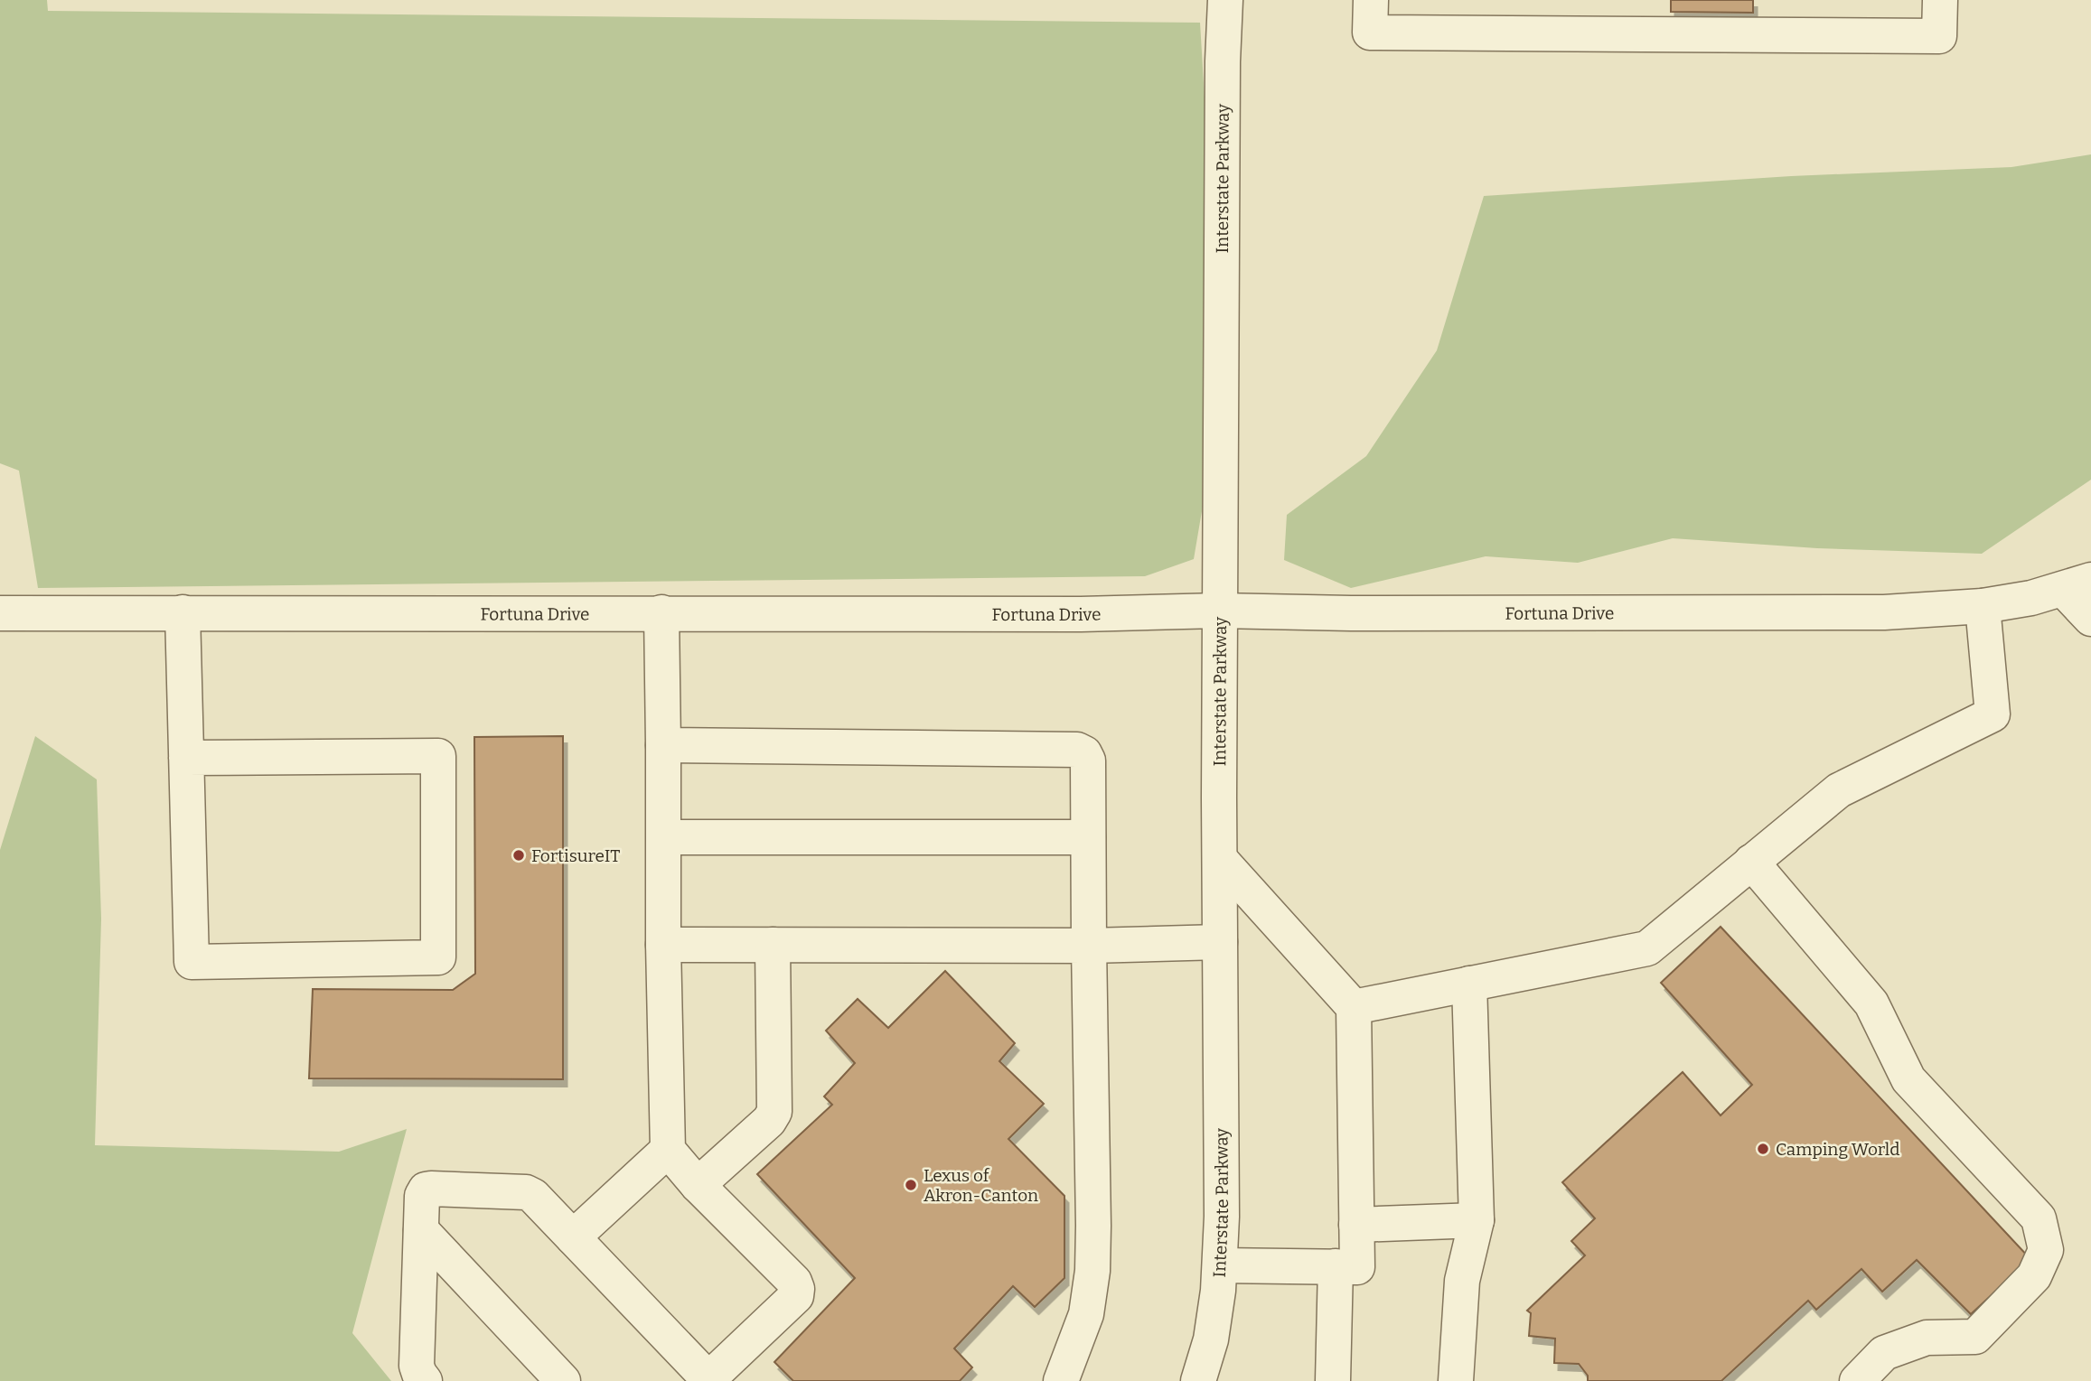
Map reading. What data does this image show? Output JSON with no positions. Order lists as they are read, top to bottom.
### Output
{
  "streets": {
    "street": ["Interstate Parkway", "Fortuna Drive"]
  },
  "crossings": [
    ["Interstate Parkway", "Fortuna Drive"]
  ],
  "places": ["FortisureIT", "Camping World", "Lexus of Akron-Canton"]
}
